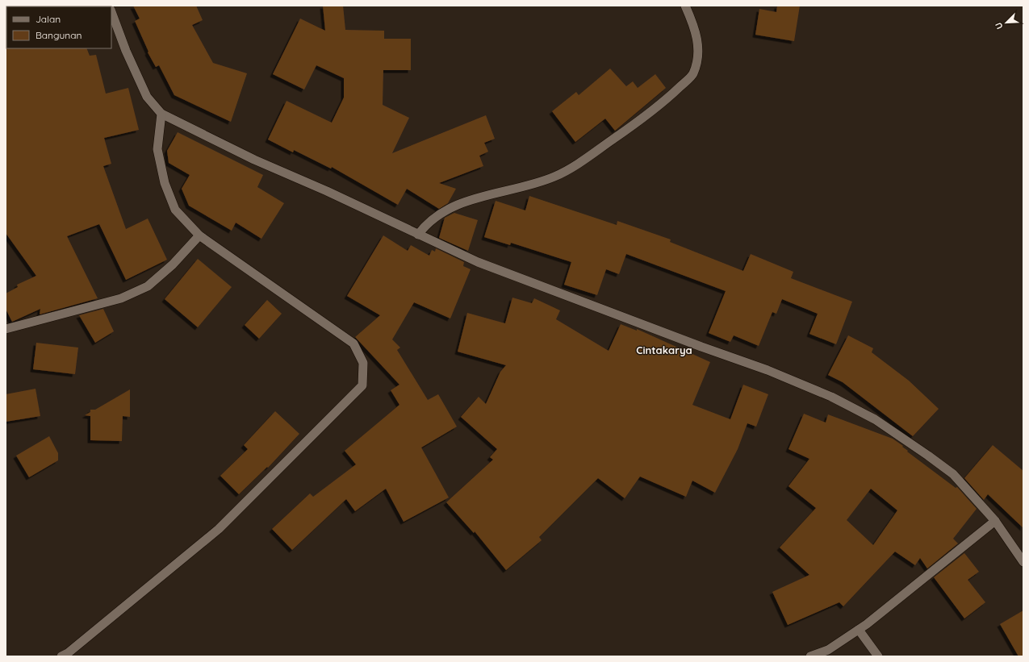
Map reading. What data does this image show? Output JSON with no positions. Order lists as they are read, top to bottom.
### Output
{
  "districts": ["Cintakarya"],
  "legend": ["Jalan", "Bangunan"],
  "north": "bottom left"
}
